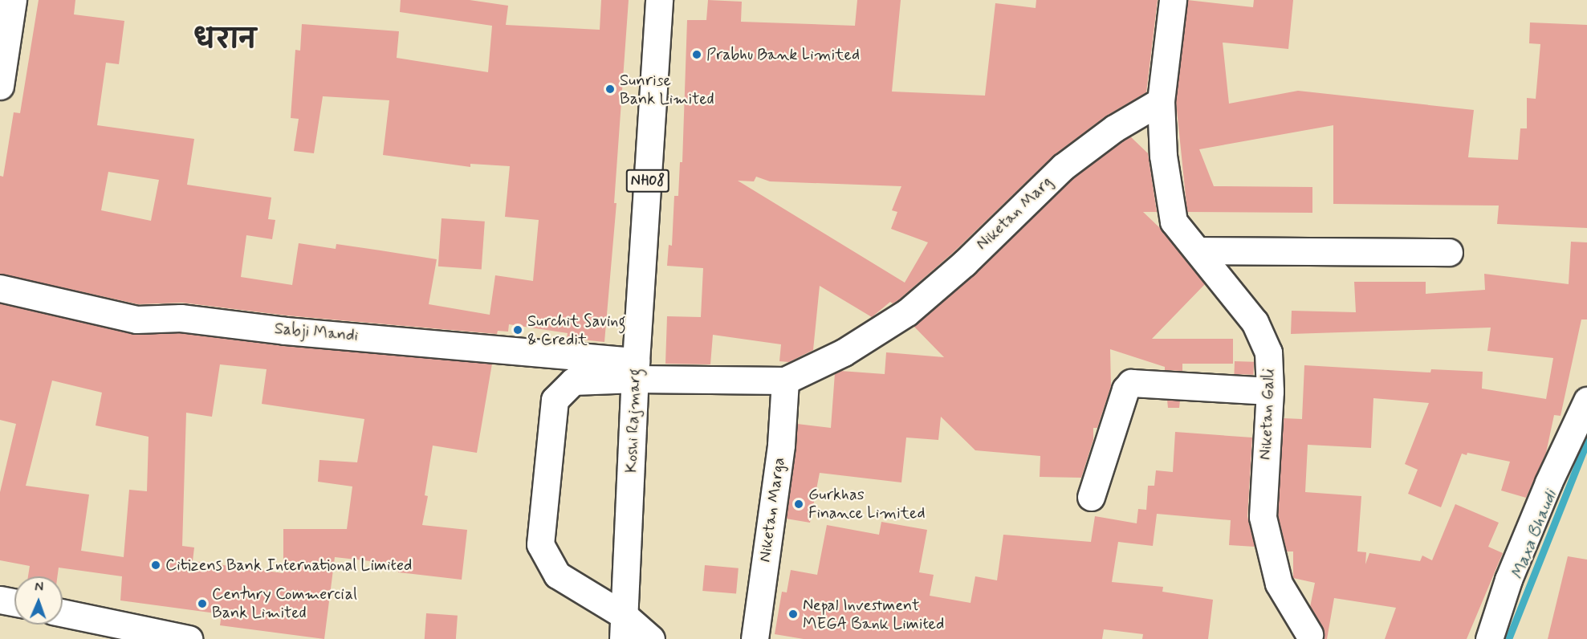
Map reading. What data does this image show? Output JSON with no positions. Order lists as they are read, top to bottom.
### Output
{
  "streets": {
    "street": [
      "NH08",
      "Niketan Marg",
      "Sabji Mandi",
      "Niketan Galli",
      "Koshi Rajmarg",
      "Niketan Marga"
    ]
  },
  "crossings": [
    ["Niketan Marg", "Niketan Galli"],
    ["Niketan Marg", "Niketan Marga"],
    ["Sabji Mandi", "Koshi Rajmarg"]
  ],
  "districts": ["धरान"],
  "water": ["Maxa Bhaudi"],
  "places": [
    "Prabhu Bank Limited",
    "Sunrise Bank Limited",
    "Surchit Saving & Credit",
    "Gurkhas Finance Limited",
    "Citizens Bank International Limited",
    "Century Commercial Bank Limited",
    "Nepal Investment MEGA Bank Limited"
  ],
  "north": "top"
}
